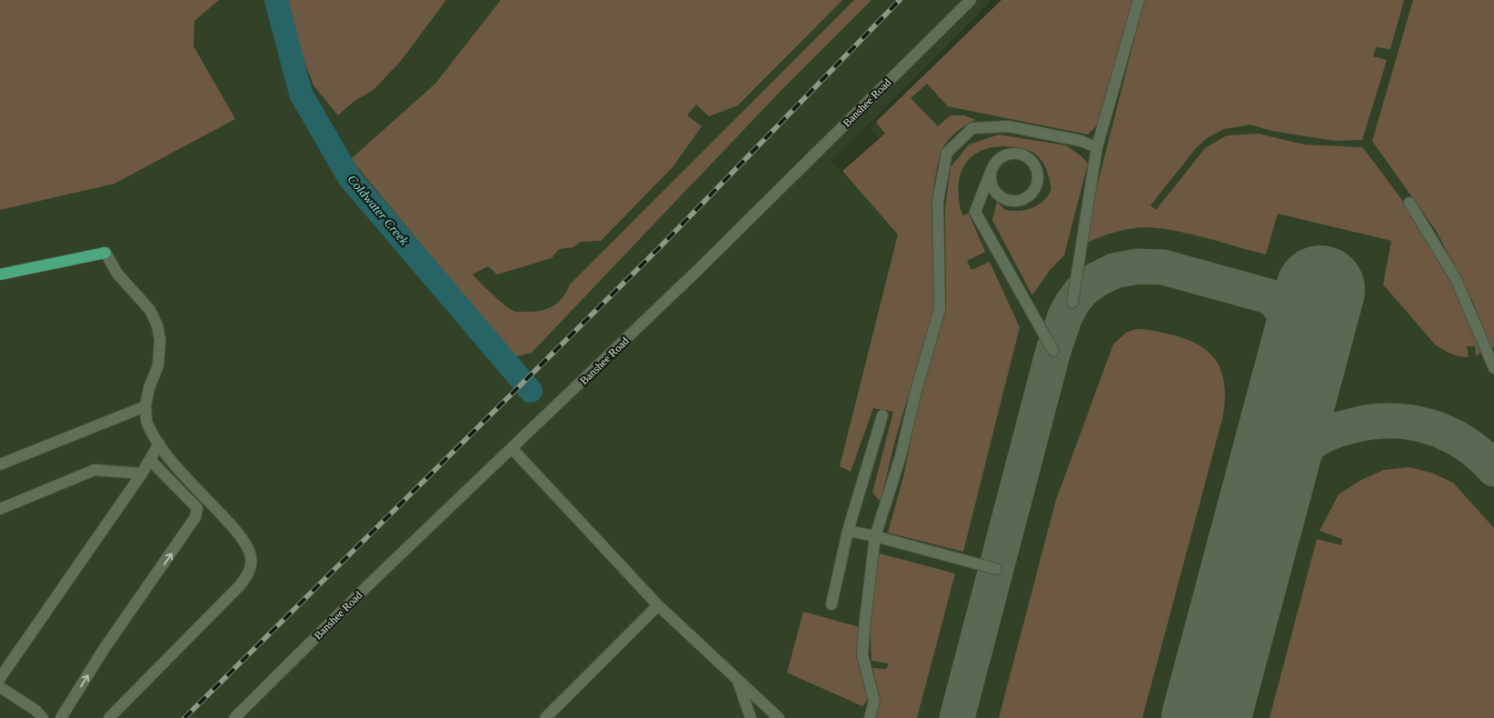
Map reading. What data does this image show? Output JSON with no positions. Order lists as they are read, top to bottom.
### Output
{
  "streets": {
    "street": ["Banshee Road"]
  },
  "water": ["Coldwater Creek"]
}
